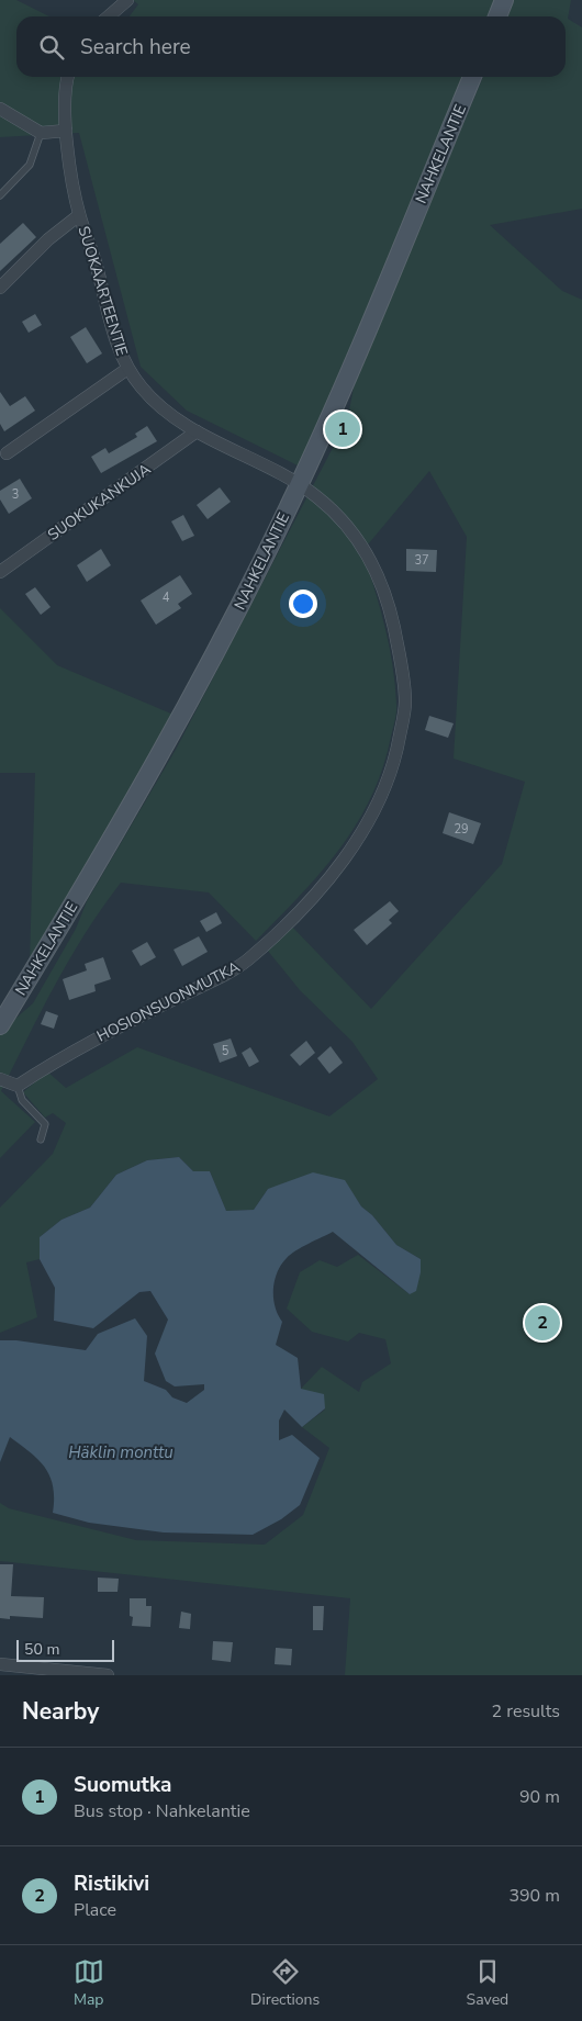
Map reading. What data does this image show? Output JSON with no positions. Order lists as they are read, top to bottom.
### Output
{
  "streets": {
    "main road": ["NAHKELANTIE"],
    "street": ["SUOKAARTEENTIE", "SUOKUKANKUJA", "HOSIONSUONMUTKA"]
  },
  "crossings": [
    ["NAHKELANTIE", "SUOKAARTEENTIE"],
    ["NAHKELANTIE", "HOSIONSUONMUTKA"],
    ["SUOKAARTEENTIE", "SUOKUKANKUJA"],
    ["SUOKAARTEENTIE", "HOSIONSUONMUTKA"]
  ],
  "water": ["Häklin monttu"],
  "house_numbers": [
    "3",
    "37",
    "4",
    "29",
    "5"
  ],
  "scale_bar": "50 m",
  "page": {
    "search": "Search here",
    "pins": ["1", "2"],
    "scale": "50 m",
    "heading": ["Nearby", "2 results"],
    "list": [
      {
        "mark": "1",
        "name": "Suomutka",
        "note": "Bus stop · Nahkelantie",
        "value": "90 m"
      },
      {
        "mark": "2",
        "name": "Ristikivi",
        "note": "Place",
        "value": "390 m"
      }
    ],
    "nav": ["Map", "Directions", "Saved"]
  }
}
